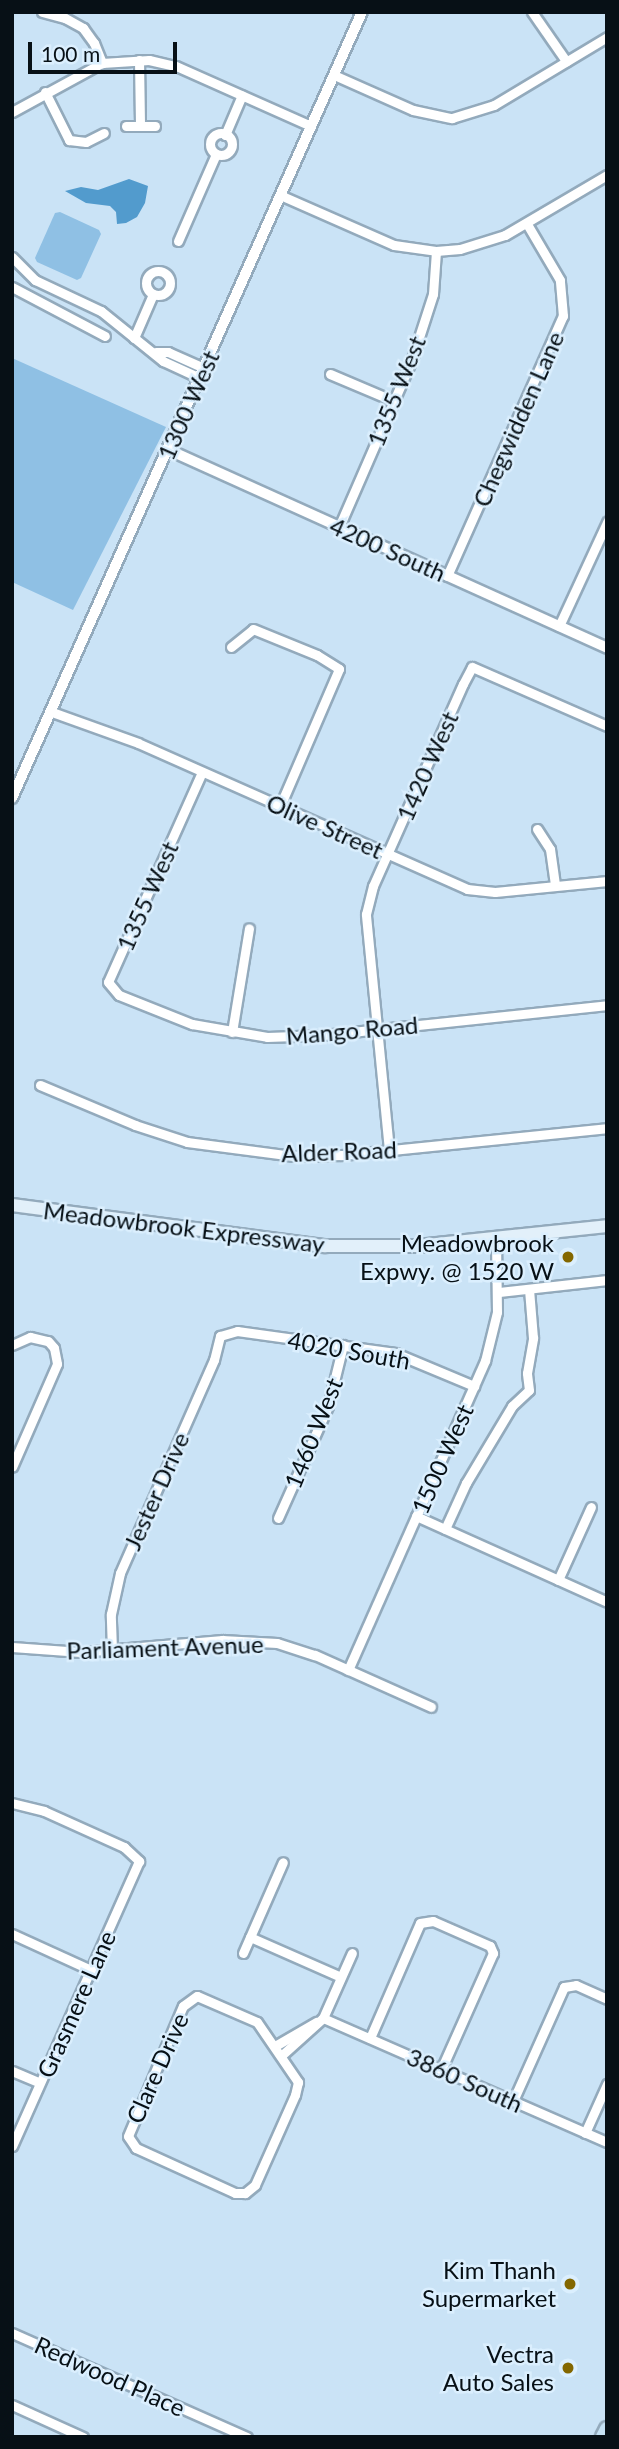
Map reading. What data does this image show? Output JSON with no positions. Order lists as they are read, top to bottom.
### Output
{
  "streets": {
    "main road": ["Meadowbrook Expressway"],
    "street": [
      "1355 West",
      "1300 West",
      "Chegwidden Lane",
      "4200 South",
      "1420 West",
      "Olive Street",
      "Mango Road",
      "Alder Road",
      "4020 South",
      "1460 West",
      "1500 West",
      "Jester Drive",
      "Parliament Avenue",
      "Grasmere Lane",
      "Clare Drive",
      "3860 South",
      "Redwood Place"
    ]
  },
  "crossings": [
    ["1355 West", "4200 South"],
    ["1355 West", "Olive Street"],
    ["1355 West", "Mango Road"],
    ["1300 West", "4200 South"],
    ["1300 West", "Olive Street"],
    ["Chegwidden Lane", "4200 South"],
    ["1420 West", "Olive Street"],
    ["1420 West", "Mango Road"],
    ["1420 West", "Alder Road"],
    ["Meadowbrook Expressway", "1500 West"],
    ["4020 South", "1460 West"],
    ["4020 South", "1500 West"],
    ["4020 South", "Jester Drive"],
    ["1500 West", "Parliament Avenue"],
    ["Jester Drive", "Parliament Avenue"]
  ],
  "places": ["Meadowbrook Expwy. @ 1520 W", "Kim Thanh Supermarket", "Vectra Auto Sales"],
  "scale_bar": "100 m"
}
